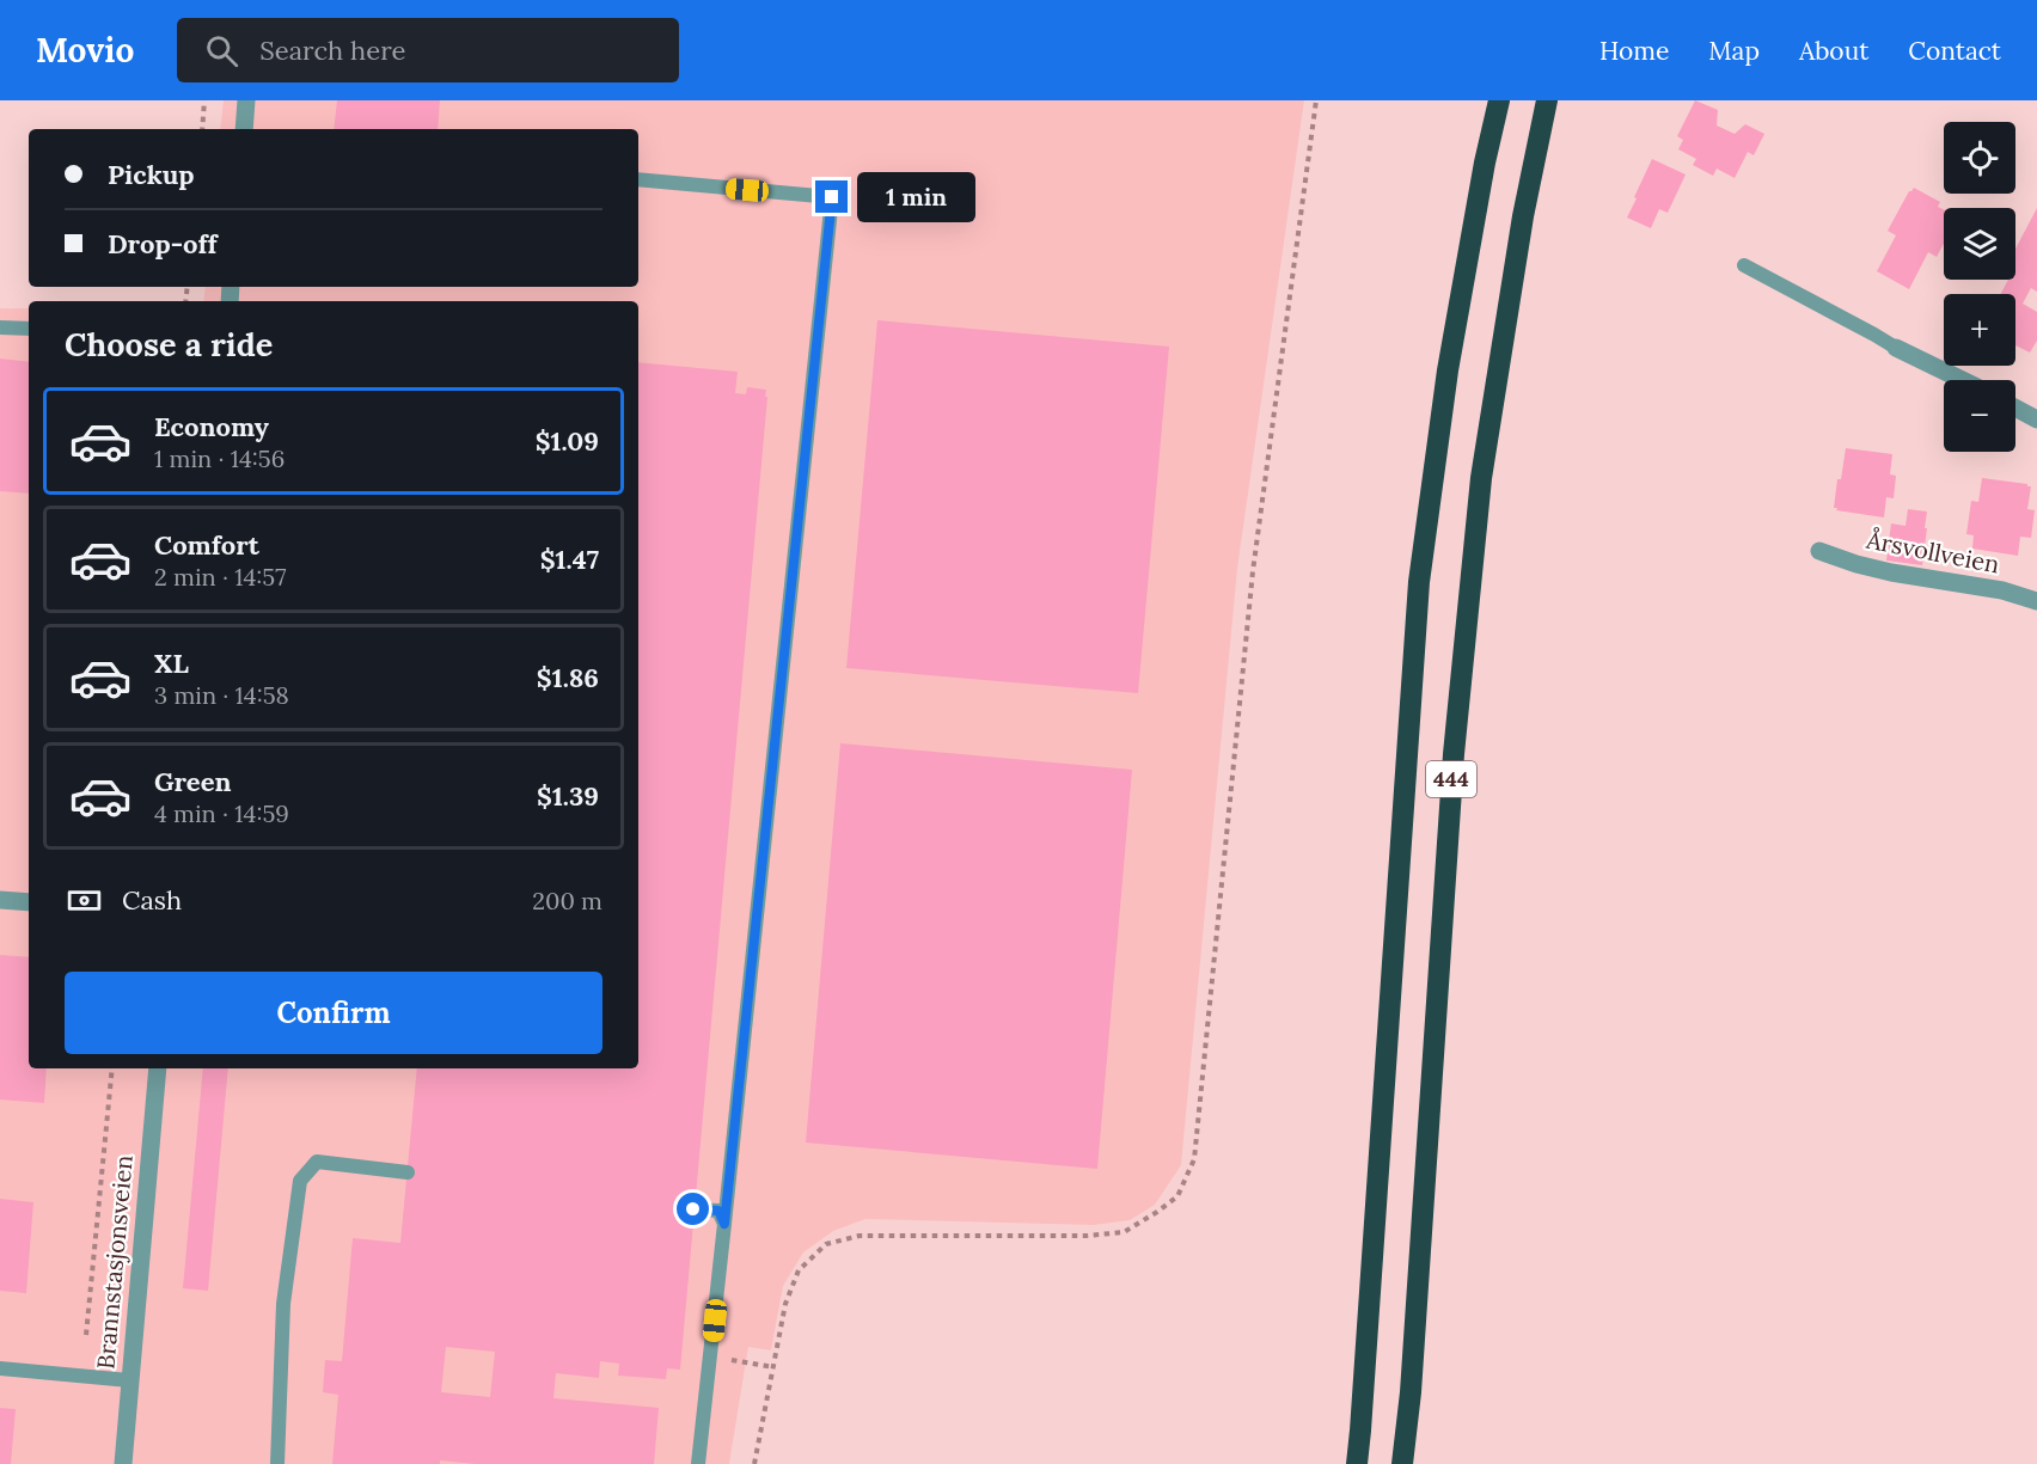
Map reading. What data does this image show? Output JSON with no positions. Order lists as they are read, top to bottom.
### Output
{
  "streets": {
    "highway": ["444"],
    "street": ["Årsvollveien", "Brannstasjonsveien"]
  },
  "page": {
    "header": "Movio",
    "search": "Search here",
    "nav": [
      "Home",
      "Map",
      "About",
      "Contact"
    ],
    "map_buttons": ["+", "−"],
    "banner": ["Pickup", "Drop-off"],
    "bubble": "1 min",
    "heading": "Choose a ride",
    "list": [
      {
        "name": "Economy",
        "note": "1 min · 14:56",
        "value": "$1.09"
      },
      {
        "name": "Comfort",
        "note": "2 min · 14:57",
        "value": "$1.47"
      },
      {
        "name": "XL",
        "note": "3 min · 14:58",
        "value": "$1.86"
      },
      {
        "name": "Green",
        "note": "4 min · 14:59",
        "value": "$1.39"
      }
    ],
    "pay": ["Cash", "200 m"],
    "buttons": "Confirm"
  }
}
